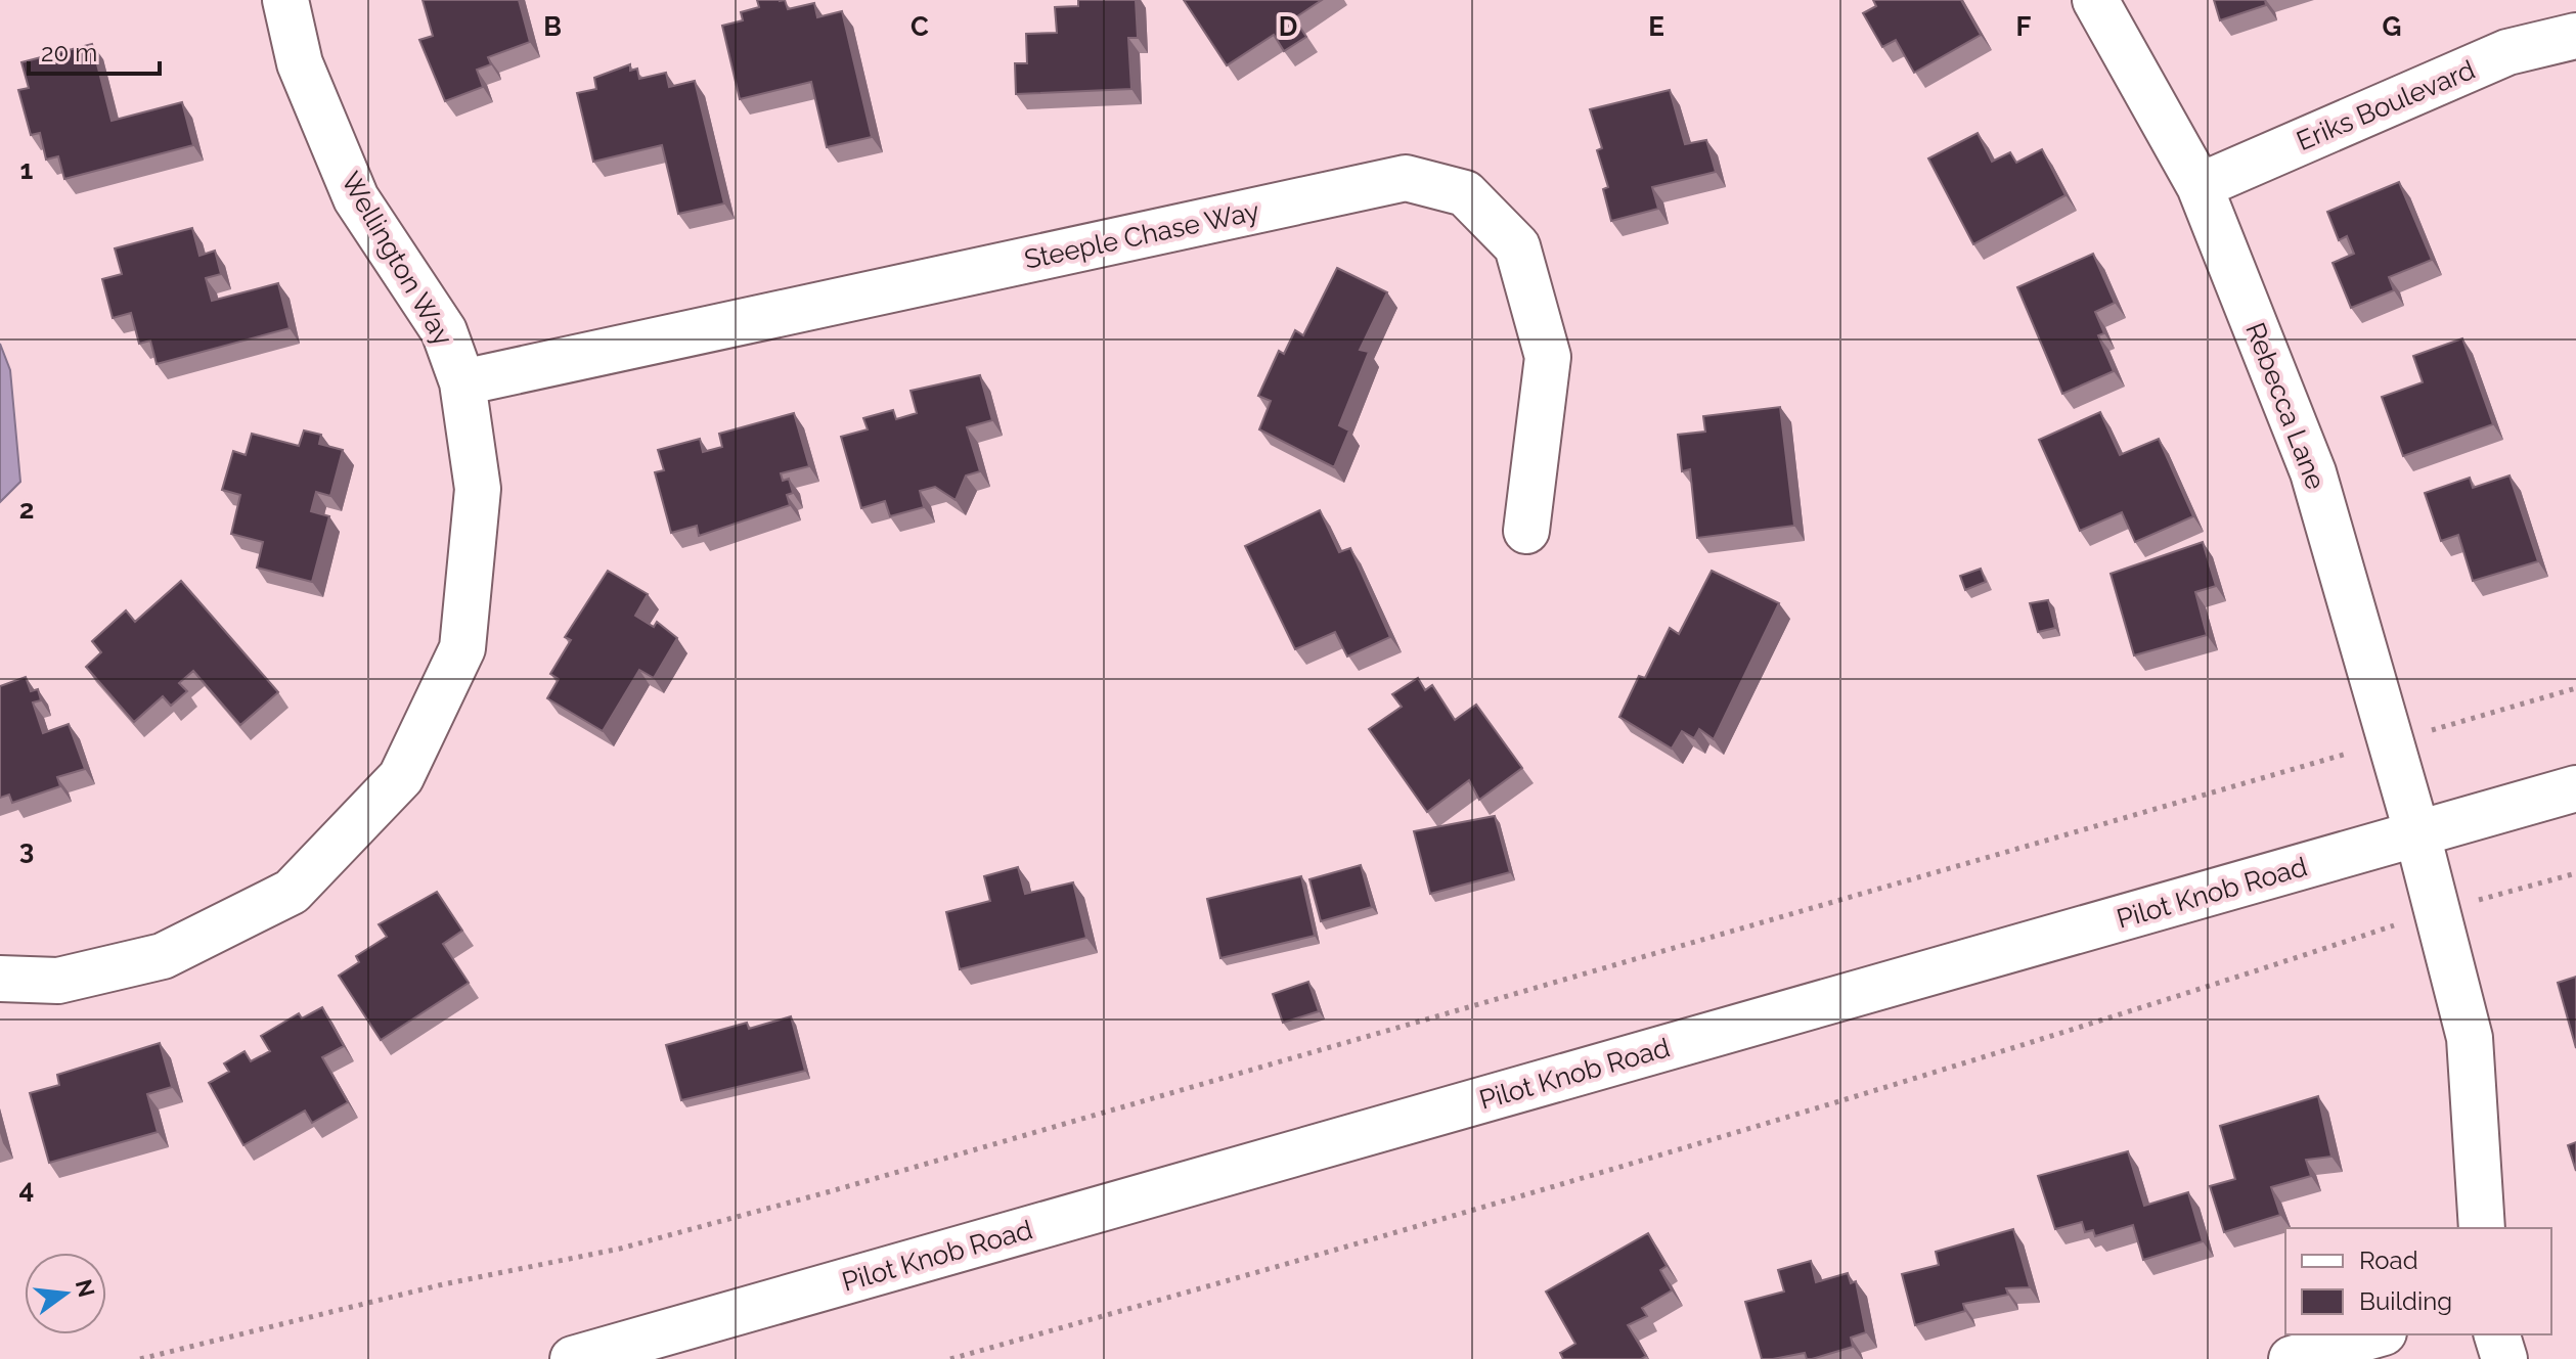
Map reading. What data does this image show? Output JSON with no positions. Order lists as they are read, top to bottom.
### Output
{
  "streets": {
    "street": [
      "Eriks Boulevard",
      "Steeple Chase Way",
      "Wellington Way",
      "Rebecca Lane",
      "Pilot Knob Road"
    ]
  },
  "crossings": [
    ["Eriks Boulevard", "Rebecca Lane"],
    ["Steeple Chase Way", "Wellington Way"],
    ["Rebecca Lane", "Pilot Knob Road"]
  ],
  "legend": ["Road", "Building"],
  "scale_bar": "20 m",
  "north": "right",
  "grid": {
    "columns": [
      "B",
      "C",
      "D",
      "E",
      "F",
      "G"
    ],
    "rows": [
      "1",
      "2",
      "3",
      "4"
    ]
  }
}
